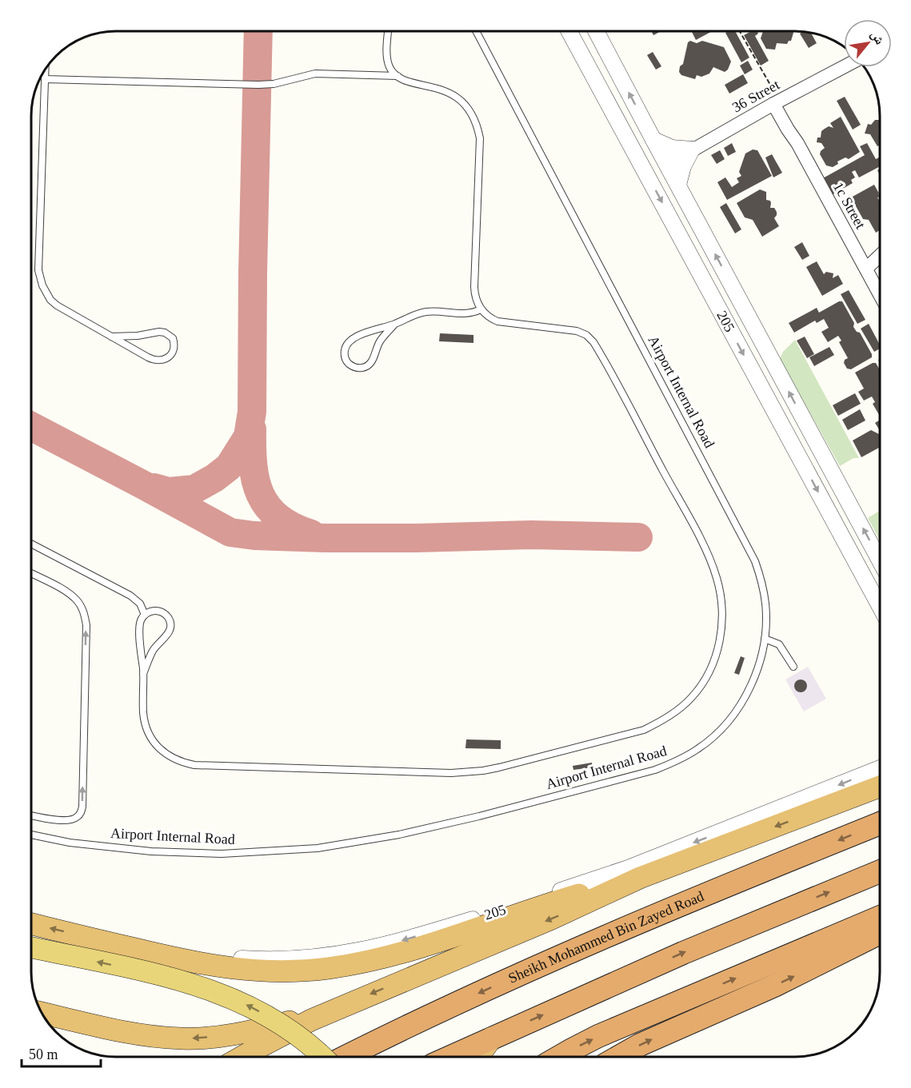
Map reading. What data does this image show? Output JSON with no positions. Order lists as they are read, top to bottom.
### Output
{
  "streets": {
    "highway": ["Sheikh Mohammed Bin Zayed Road"],
    "street": ["36 Street", "1c Street", "205"],
    "lane": ["Airport Internal Road"]
  },
  "crossings": [
    ["36 Street", "1c Street"],
    ["36 Street", "205"]
  ],
  "scale_bar": "50 m",
  "north": "top right"
}
